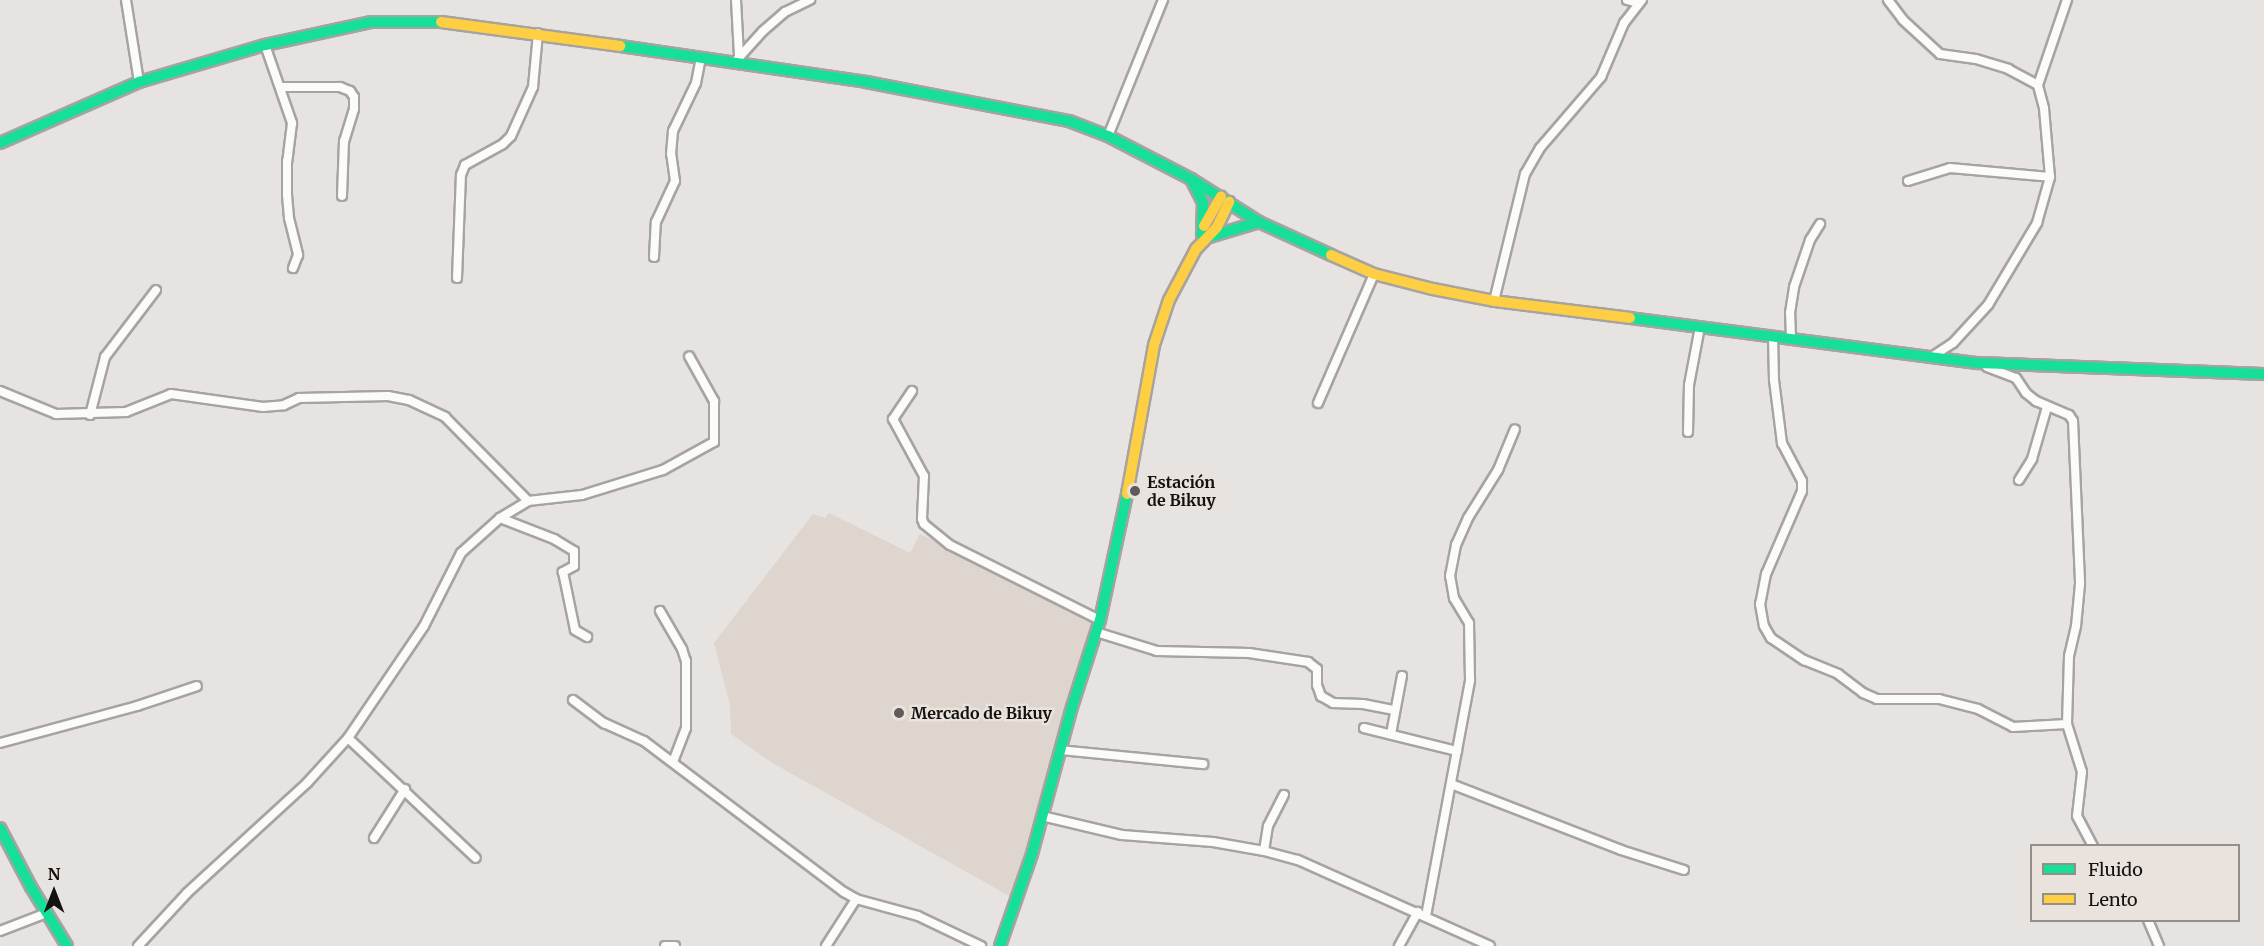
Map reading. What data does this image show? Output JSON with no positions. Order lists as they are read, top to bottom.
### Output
{
  "places": ["Estación de Bikuy", "Mercado de Bikuy"],
  "legend": ["Fluido", "Lento"],
  "north": "top"
}
